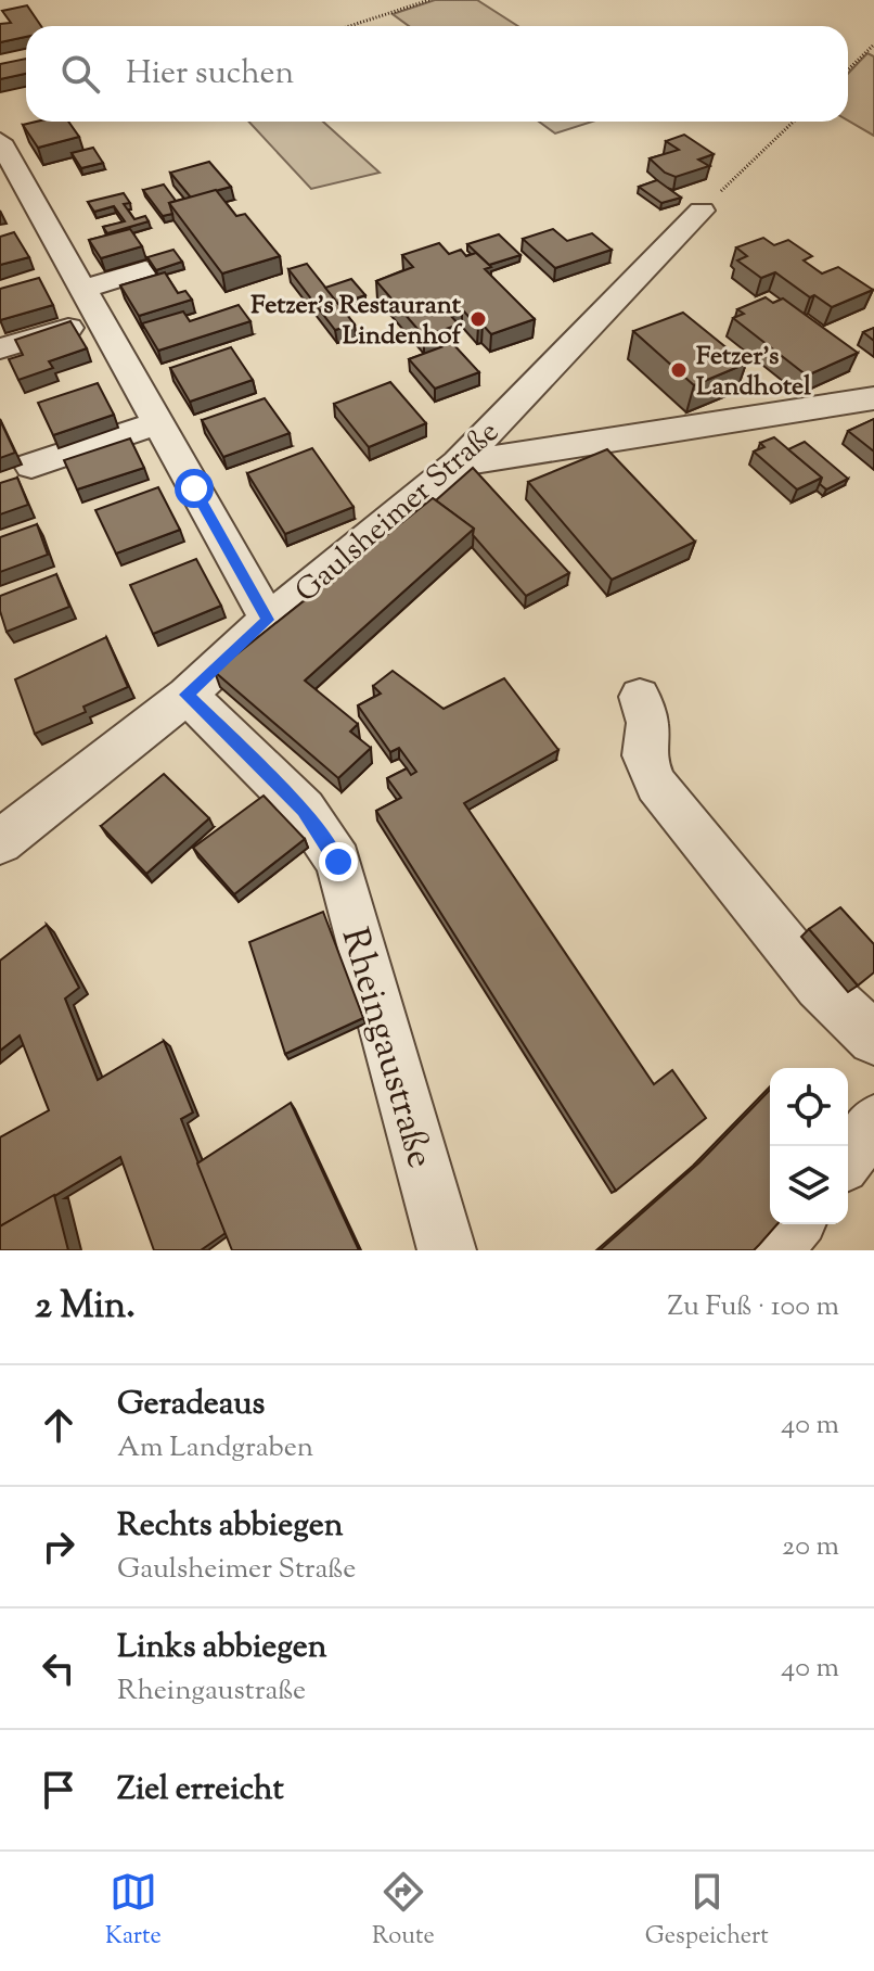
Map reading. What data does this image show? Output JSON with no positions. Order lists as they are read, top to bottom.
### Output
{
  "streets": {
    "street": ["Gaulsheimer Straße", "Rheingaustraße"]
  },
  "crossings": [
    ["Gaulsheimer Straße", "Rheingaustraße"]
  ],
  "places": ["Fetzer's Restaurant Lindenhof", "Fetzer's Landhotel"],
  "page": {
    "search": "Hier suchen",
    "heading": ["2 Min.", "Zu Fuß · 100 m"],
    "list": [
      ["Geradeaus", "Am Landgraben", "40 m"],
      ["Rechts abbiegen", "Gaulsheimer Straße", "20 m"],
      ["Links abbiegen", "Rheingaustraße", "40 m"],
      "Ziel erreicht"
    ],
    "nav": ["Karte", "Route", "Gespeichert"]
  }
}
